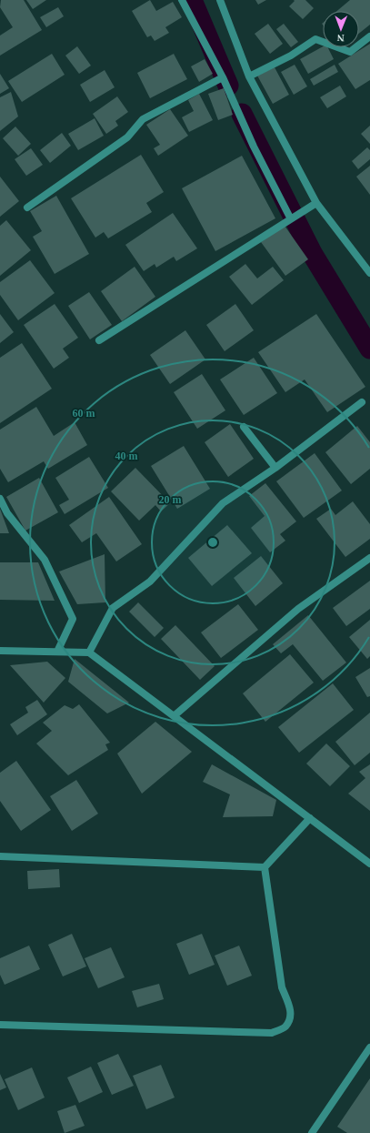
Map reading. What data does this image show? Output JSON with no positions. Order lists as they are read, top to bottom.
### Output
{
  "north": "bottom",
  "rings": ["60 m", "40 m", "20 m"]
}
